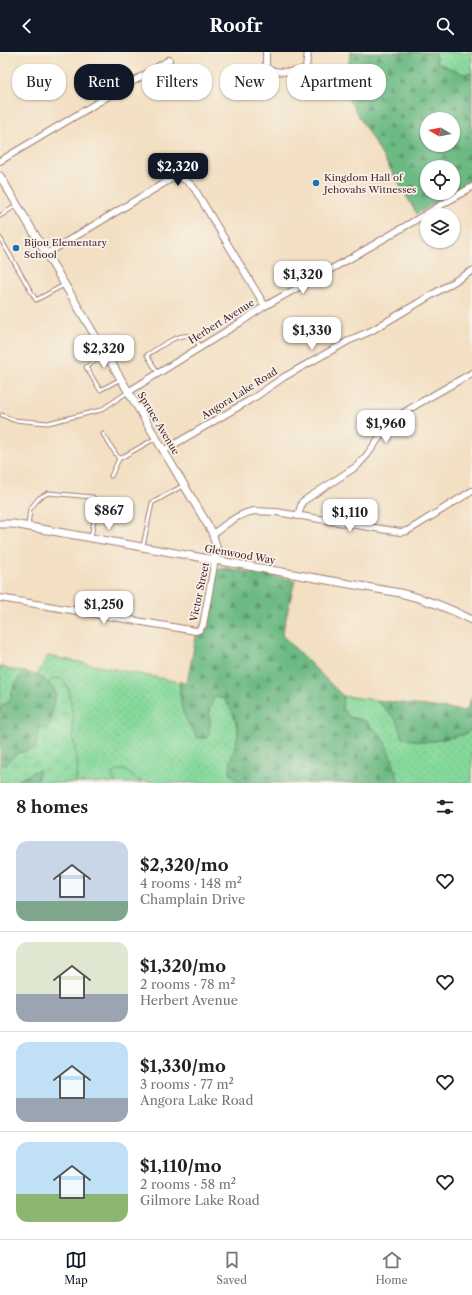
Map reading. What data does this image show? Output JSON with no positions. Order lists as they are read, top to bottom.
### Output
{
  "streets": {
    "street": [
      "Herbert Avenue",
      "Angora Lake Road",
      "Spruce Avenue",
      "Glenwood Way",
      "Victor Street"
    ]
  },
  "crossings": [
    ["Herbert Avenue", "Spruce Avenue"],
    ["Angora Lake Road", "Spruce Avenue"],
    ["Spruce Avenue", "Glenwood Way"],
    ["Spruce Avenue", "Victor Street"],
    ["Glenwood Way", "Victor Street"]
  ],
  "places": ["Kingdom Hall of Jehovahs Witnesses", "Bijou Elementary School"],
  "north": "left",
  "page": {
    "header": "Roofr",
    "chip": [
      "Buy",
      "Rent",
      "Filters",
      "New",
      "Apartment"
    ],
    "price": [
      "$2,320",
      "$1,320",
      "$1,330",
      "$2,320",
      "$1,960",
      "$867",
      "$1,110",
      "$1,250"
    ],
    "heading": "8 homes",
    "list": [
      {
        "name": "$2,320/mo",
        "note": "4 rooms · 148 m² · Champlain Drive"
      },
      {
        "name": "$1,320/mo",
        "note": "2 rooms · 78 m² · Herbert Avenue"
      },
      {
        "name": "$1,330/mo",
        "note": "3 rooms · 77 m² · Angora Lake Road"
      },
      {
        "name": "$1,110/mo",
        "note": "2 rooms · 58 m² · Gilmore Lake Road"
      }
    ],
    "tabs": ["Map", "Saved", "Home"]
  }
}
